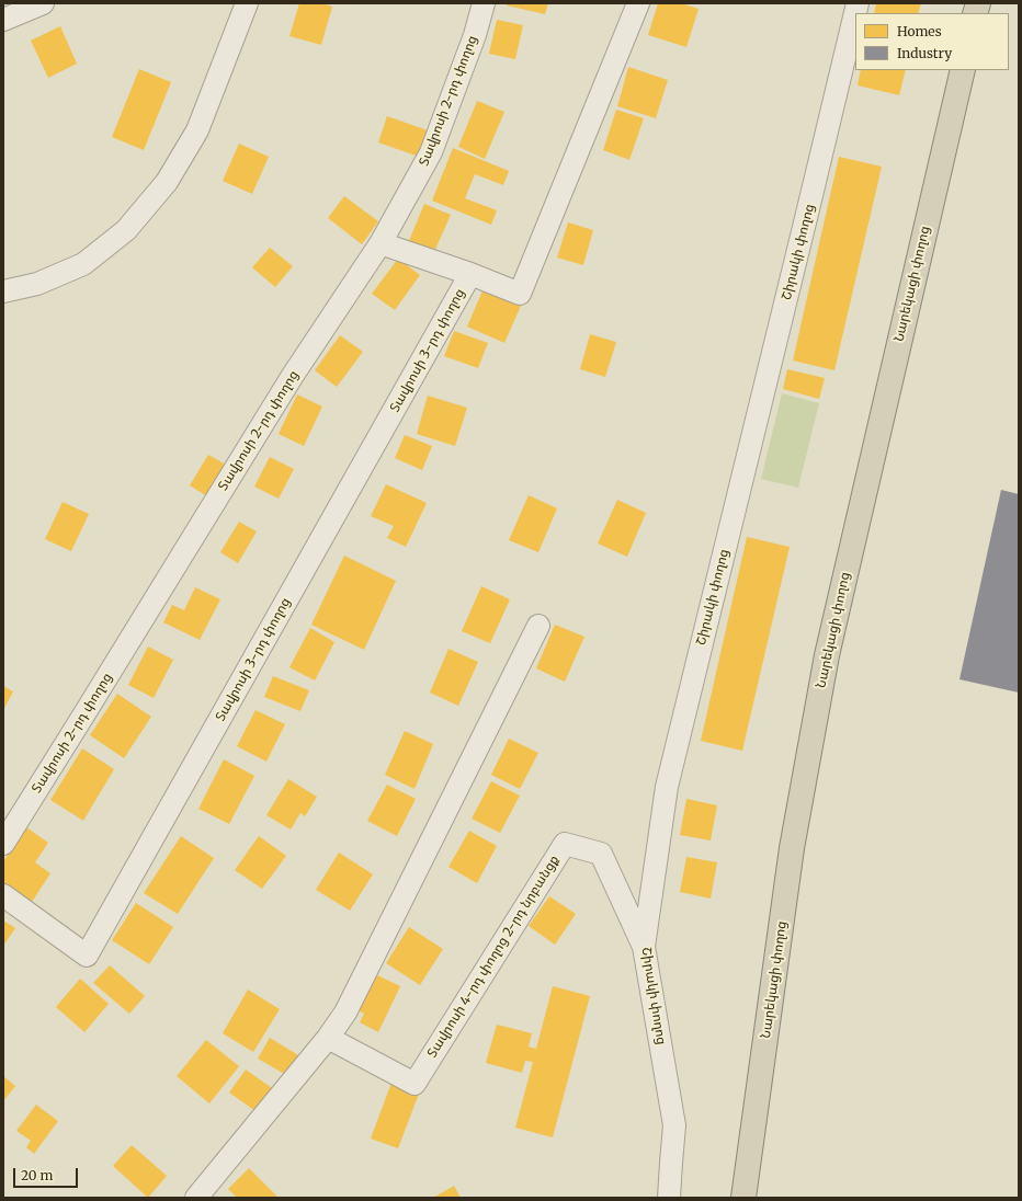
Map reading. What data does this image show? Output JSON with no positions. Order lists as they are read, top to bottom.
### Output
{
  "streets": {
    "highway": ["Նարեկացի փողոց"],
    "street": [
      "Տավրոսի 2-րդ փողոց",
      "Շիրակի փողոց",
      "Տավրոսի 3-րդ փողոց",
      "Տավրոսի 4-րդ փողոց 2-րդ նրբանցք"
    ]
  },
  "crossings": [
    ["Տավրոսի 2-րդ փողոց", "Տավրոսի 3-րդ փողոց"],
    ["Շիրակի փողոց", "Տավրոսի 4-րդ փողոց 2-րդ նրբանցք"]
  ],
  "legend": ["Homes", "Industry"],
  "scale_bar": "20 m"
}
